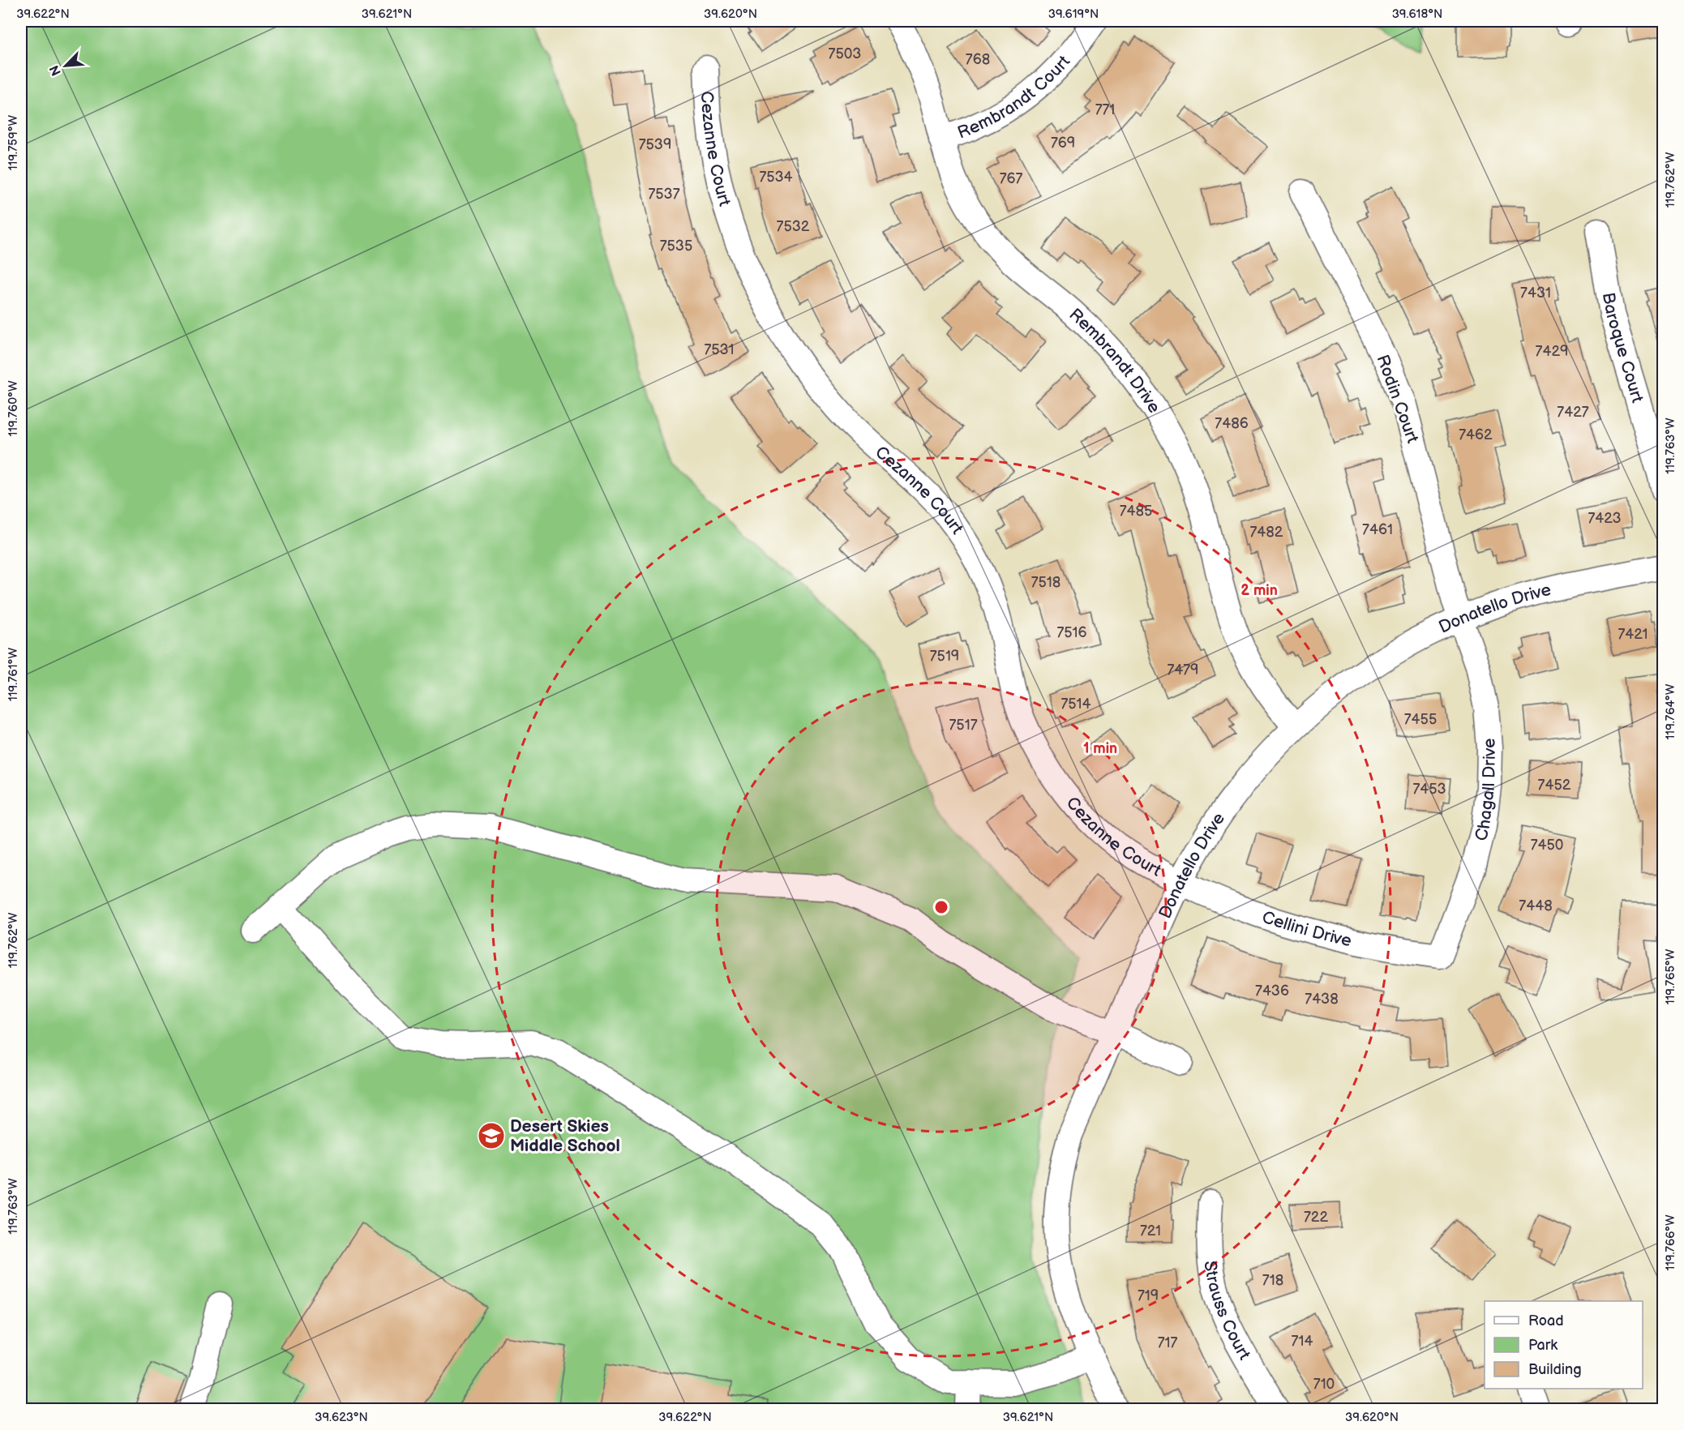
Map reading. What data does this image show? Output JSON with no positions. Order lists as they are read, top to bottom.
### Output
{
  "streets": {
    "street": [
      "Rembrandt Court",
      "Cezanne Court",
      "Baroque Court",
      "Rembrandt Drive",
      "Rodin Court",
      "Donatello Drive",
      "Chagall Drive",
      "Cellini Drive",
      "Strauss Court"
    ]
  },
  "crossings": [
    ["Rembrandt Court", "Rembrandt Drive"],
    ["Cezanne Court", "Donatello Drive"],
    ["Cezanne Court", "Cellini Drive"],
    ["Rembrandt Drive", "Donatello Drive"],
    ["Rodin Court", "Donatello Drive"],
    ["Rodin Court", "Chagall Drive"],
    ["Donatello Drive", "Chagall Drive"],
    ["Donatello Drive", "Cellini Drive"],
    ["Chagall Drive", "Cellini Drive"]
  ],
  "places": {
    "school or university": ["Desert Skies Middle School"]
  },
  "house_numbers": [
    "7503",
    "768",
    "771",
    "769",
    "7539",
    "7534",
    "767",
    "7537",
    "7532",
    "7535",
    "7431",
    "7531",
    "7429",
    "7427",
    "7486",
    "7462",
    "7485",
    "7423",
    "7461",
    "7482",
    "7518",
    "7516",
    "7421",
    "7519",
    "7479",
    "7514",
    "7455",
    "7517",
    "7452",
    "7453",
    "7450",
    "7448",
    "7436",
    "7438",
    "722",
    "721",
    "718",
    "719",
    "714",
    "717",
    "710"
  ],
  "legend": ["Road", "Park", "Building"],
  "north": "bottom left",
  "coordinates": [
    "39.622°N",
    "39.621°N",
    "39.620°N",
    "39.619°N",
    "39.618°N",
    "119.759°W",
    "119.762°W",
    "119.760°W",
    "119.763°W",
    "119.761°W",
    "119.764°W",
    "119.765°W",
    "119.766°W",
    "39.623°N"
  ],
  "rings": ["2 min", "1 min"]
}
